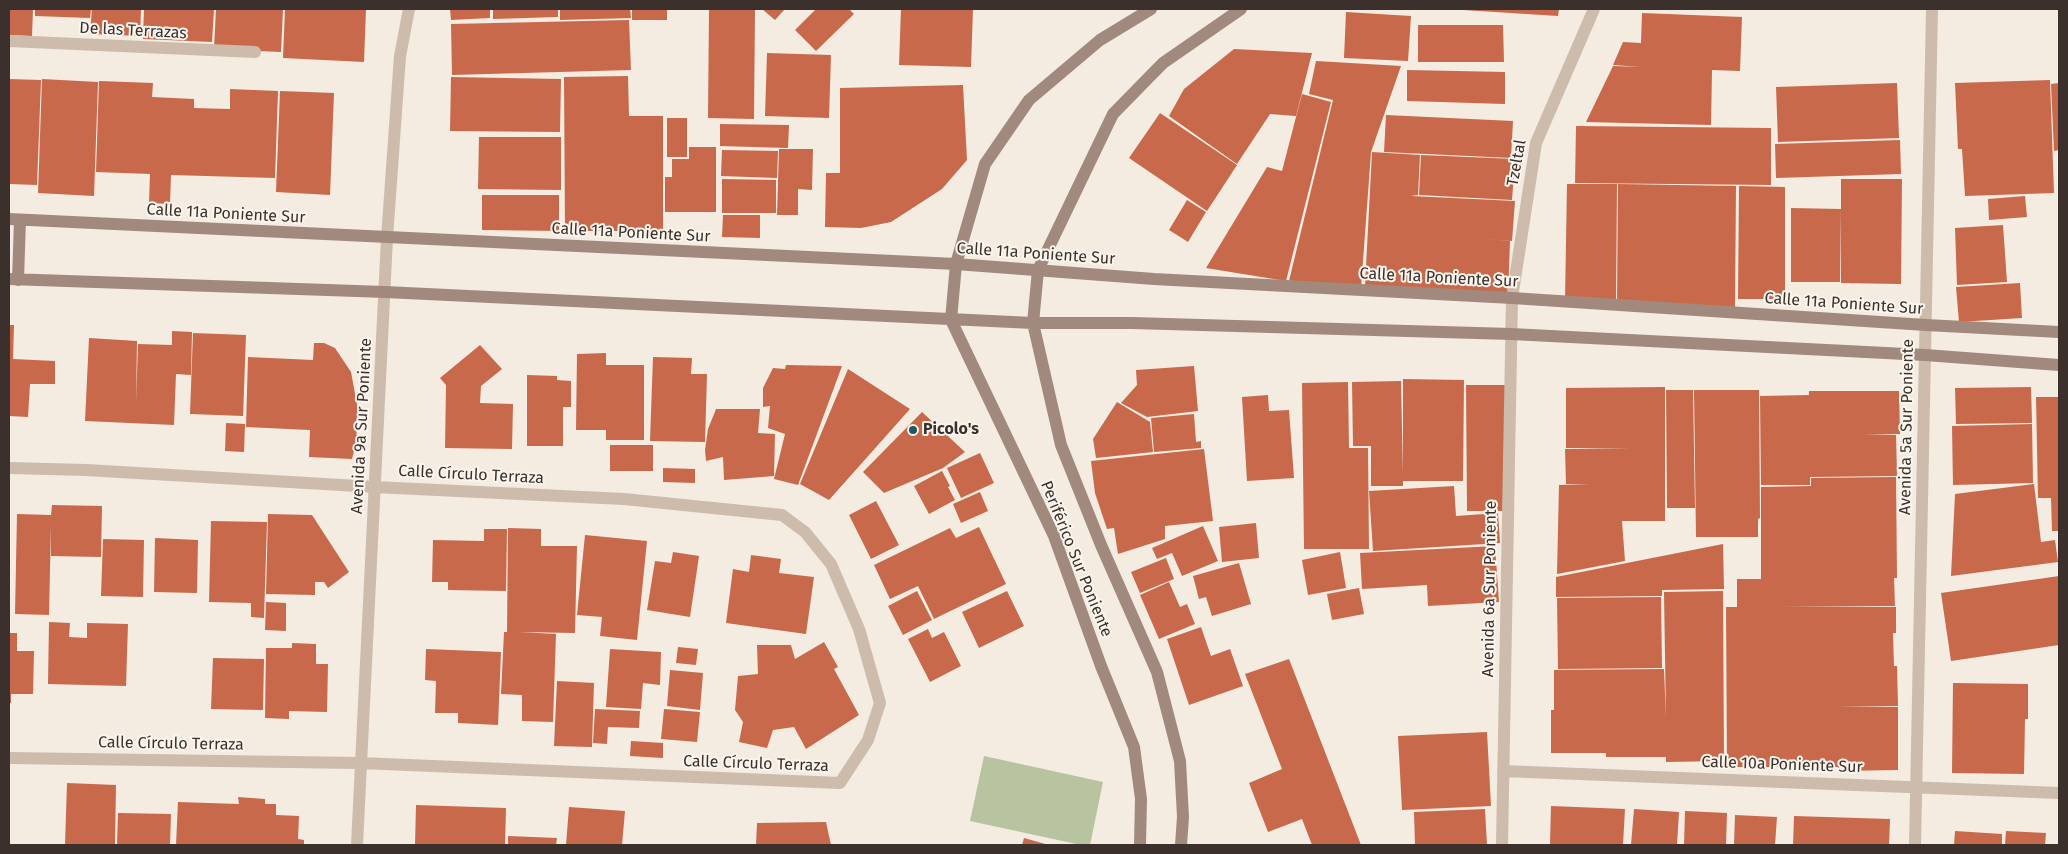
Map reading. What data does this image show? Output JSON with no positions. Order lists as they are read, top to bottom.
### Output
{
  "streets": {
    "main road": ["Calle 11a Poniente Sur", "Periférico Sur Poniente"],
    "street": [
      "De las Terrazas",
      "Tzeltal",
      "Avenida 9a Sur Poniente",
      "Avenida 5a Sur Poniente",
      "Calle Círculo Terraza",
      "Avenida 6a Sur Poniente",
      "Calle 10a Poniente Sur"
    ]
  },
  "crossings": [
    ["Tzeltal", "Calle 11a Poniente Sur"],
    ["Tzeltal", "Avenida 6a Sur Poniente"],
    ["Calle 11a Poniente Sur", "Avenida 9a Sur Poniente"],
    ["Calle 11a Poniente Sur", "Avenida 5a Sur Poniente"],
    ["Calle 11a Poniente Sur", "Periférico Sur Poniente"],
    ["Avenida 9a Sur Poniente", "Calle Círculo Terraza"],
    ["Avenida 5a Sur Poniente", "Calle 10a Poniente Sur"],
    ["Avenida 6a Sur Poniente", "Calle 10a Poniente Sur"]
  ],
  "places": ["Picolo's"]
}
